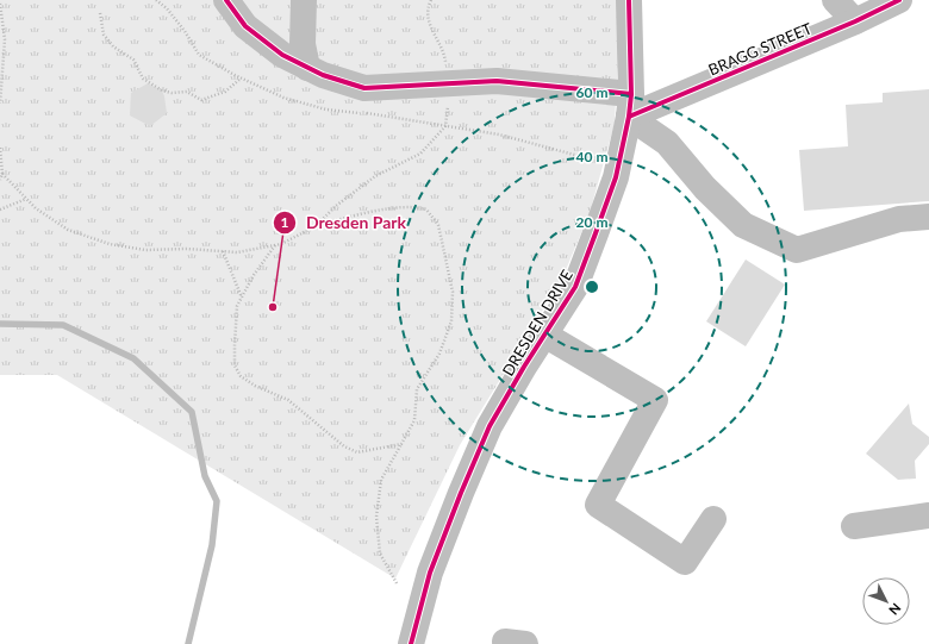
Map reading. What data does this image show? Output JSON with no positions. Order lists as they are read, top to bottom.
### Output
{
  "streets": {
    "street": ["BRAGG STREET", "DRESDEN DRIVE"]
  },
  "crossings": [
    ["BRAGG STREET", "DRESDEN DRIVE"]
  ],
  "places": ["Dresden Park"],
  "north": "bottom right",
  "rings": ["60 m", "40 m", "20 m"]
}
